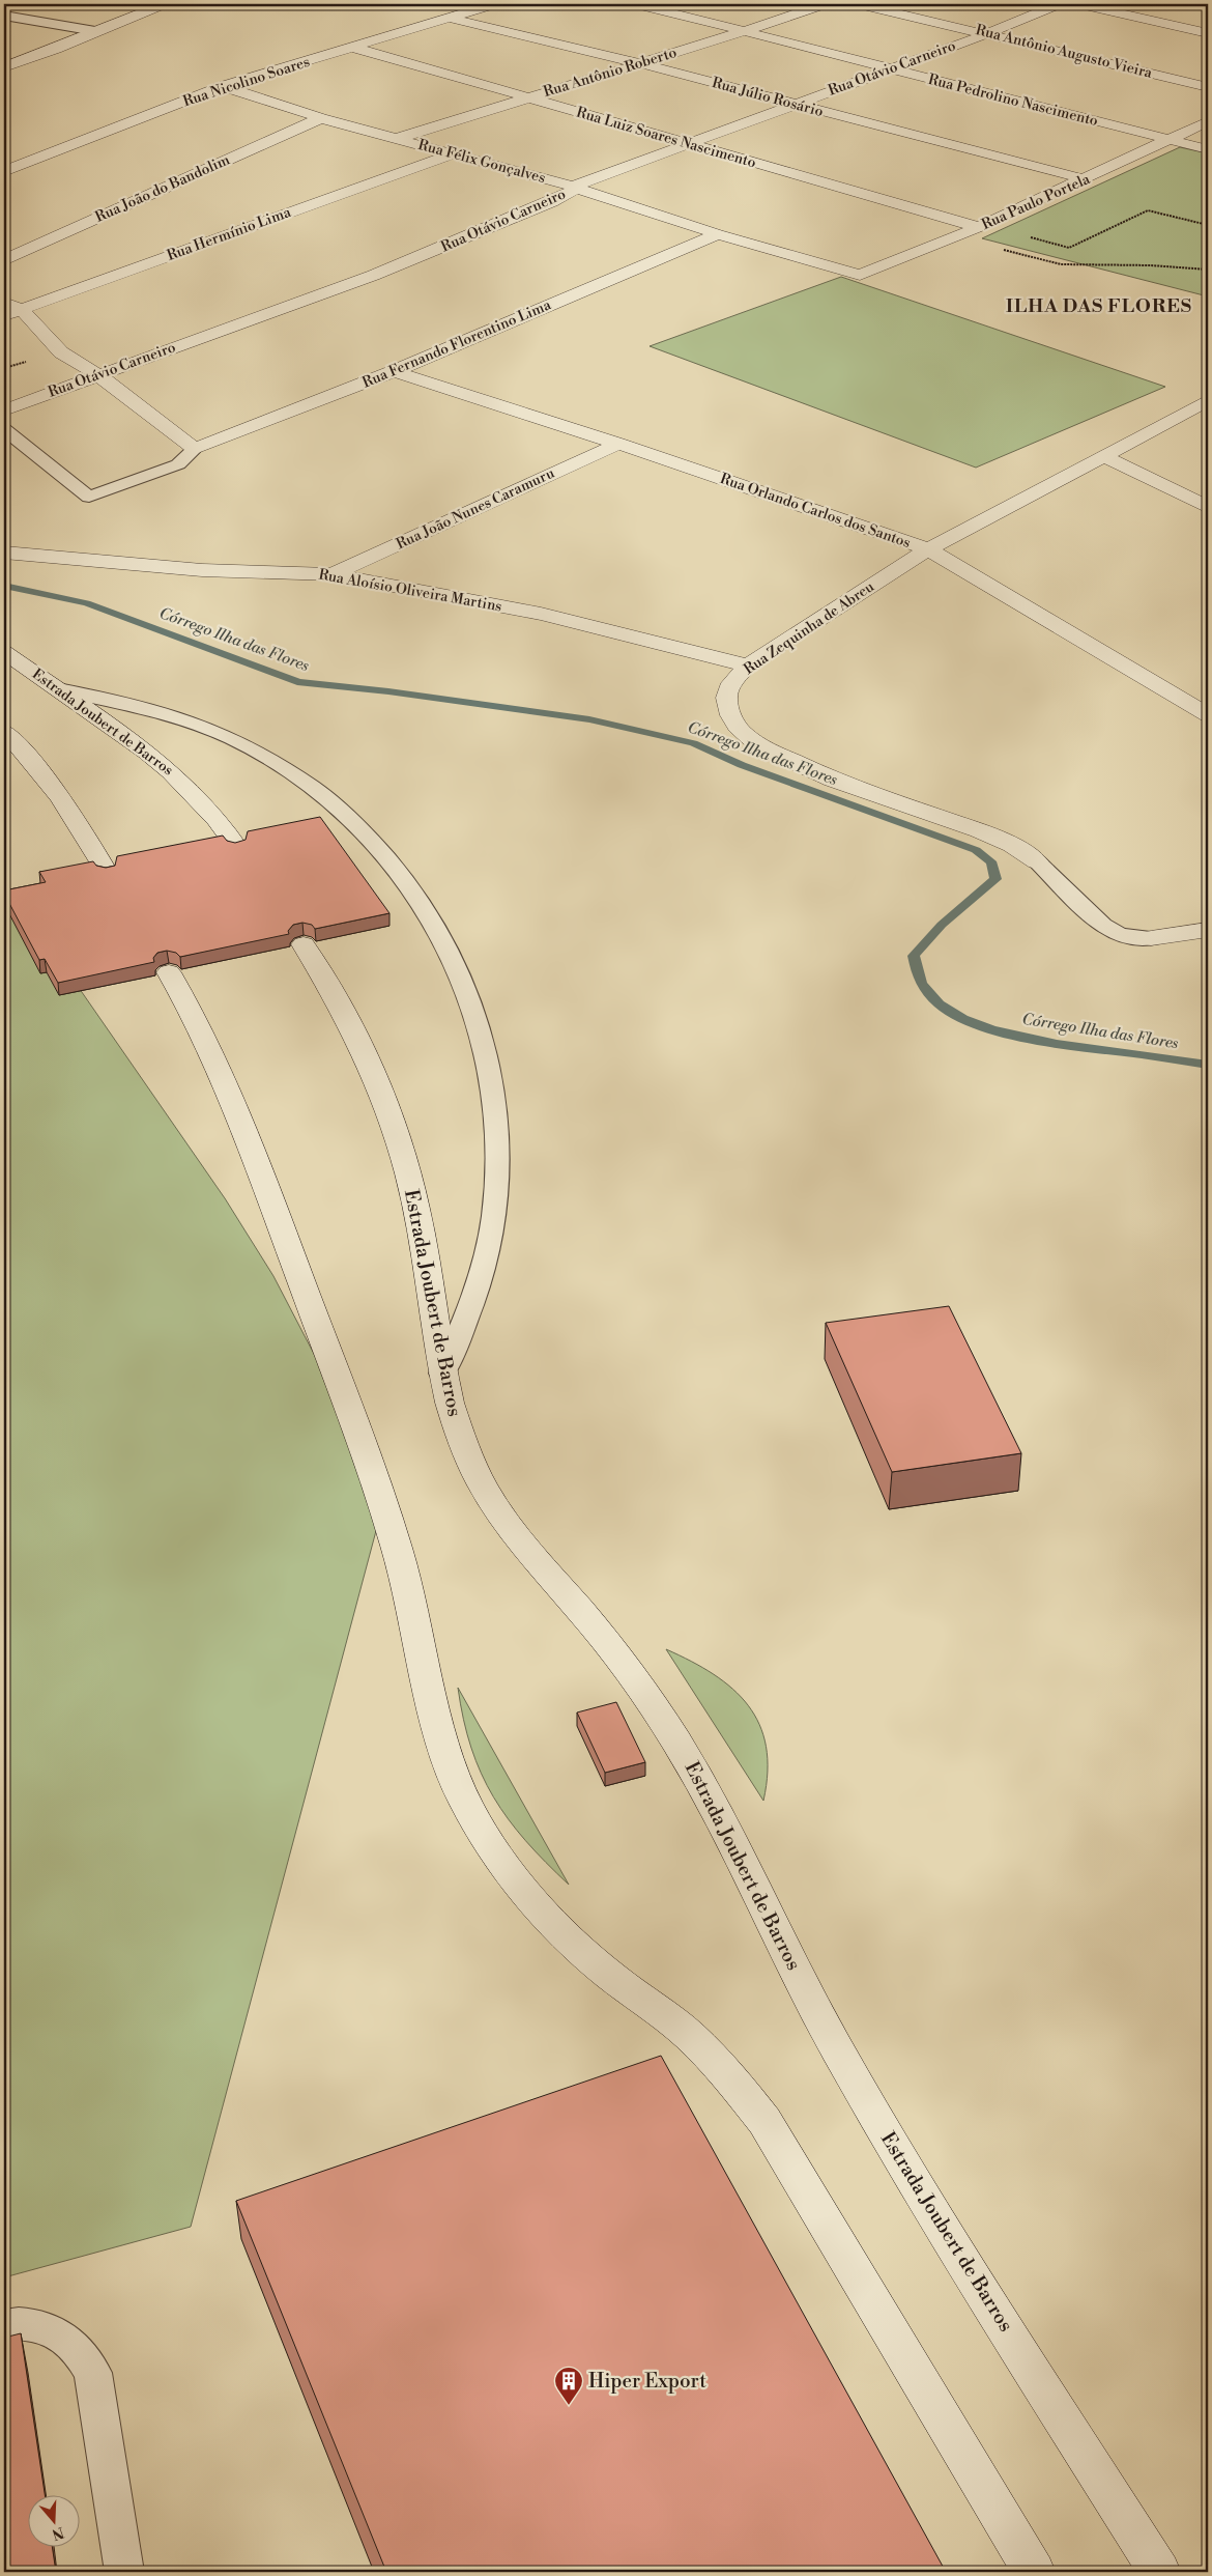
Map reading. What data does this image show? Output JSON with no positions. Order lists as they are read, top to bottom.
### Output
{
  "streets": {
    "street": [
      "Rua Antônio Augusto Vieira",
      "Rua Otávio Carneiro",
      "Rua Antônio Roberto",
      "Rua Nicolino Soares",
      "Rua Júlio Rosário",
      "Rua Pedrolino Nascimento",
      "Rua Luiz Soares Nascimento",
      "Rua Félix Gonçalves",
      "Rua João do Bandolim",
      "Rua Paulo Portela",
      "Rua Hermínio Lima",
      "Rua Fernando Florentino Lima",
      "Rua João Nunes Caramuru",
      "Rua Orlando Carlos dos Santos",
      "Rua Aloísio Oliveira Martins",
      "Rua Zequinha de Abreu",
      "Estrada Joubert de Barros"
    ]
  },
  "crossings": [
    ["Rua Antônio Augusto Vieira", "Rua Otávio Carneiro"],
    ["Rua Otávio Carneiro", "Rua Júlio Rosário"],
    ["Rua Otávio Carneiro", "Rua Pedrolino Nascimento"],
    ["Rua Otávio Carneiro", "Rua Luiz Soares Nascimento"],
    ["Rua Otávio Carneiro", "Rua Félix Gonçalves"],
    ["Rua Antônio Roberto", "Rua Júlio Rosário"],
    ["Rua Antônio Roberto", "Rua Pedrolino Nascimento"],
    ["Rua Antônio Roberto", "Rua Luiz Soares Nascimento"],
    ["Rua Antônio Roberto", "Rua Félix Gonçalves"],
    ["Rua Nicolino Soares", "Rua Júlio Rosário"],
    ["Rua Nicolino Soares", "Rua Luiz Soares Nascimento"],
    ["Rua Nicolino Soares", "Rua Félix Gonçalves"],
    ["Rua Júlio Rosário", "Rua Paulo Portela"],
    ["Rua Pedrolino Nascimento", "Rua Paulo Portela"],
    ["Rua Luiz Soares Nascimento", "Rua Paulo Portela"],
    ["Rua Félix Gonçalves", "Rua João do Bandolim"],
    ["Rua Félix Gonçalves", "Rua Paulo Portela"],
    ["Rua Félix Gonçalves", "Rua Hermínio Lima"],
    ["Rua Félix Gonçalves", "Rua Fernando Florentino Lima"],
    ["Rua Fernando Florentino Lima", "Rua Orlando Carlos dos Santos"],
    ["Rua João Nunes Caramuru", "Rua Orlando Carlos dos Santos"],
    ["Rua João Nunes Caramuru", "Rua Aloísio Oliveira Martins"],
    ["Rua Orlando Carlos dos Santos", "Rua Zequinha de Abreu"],
    ["Rua Aloísio Oliveira Martins", "Rua Zequinha de Abreu"]
  ],
  "districts": ["ILHA DAS FLORES"],
  "water": ["Córrego Ilha das Flores"],
  "places": {
    "building": ["Hiper Export"]
  },
  "north": "bottom"
}
